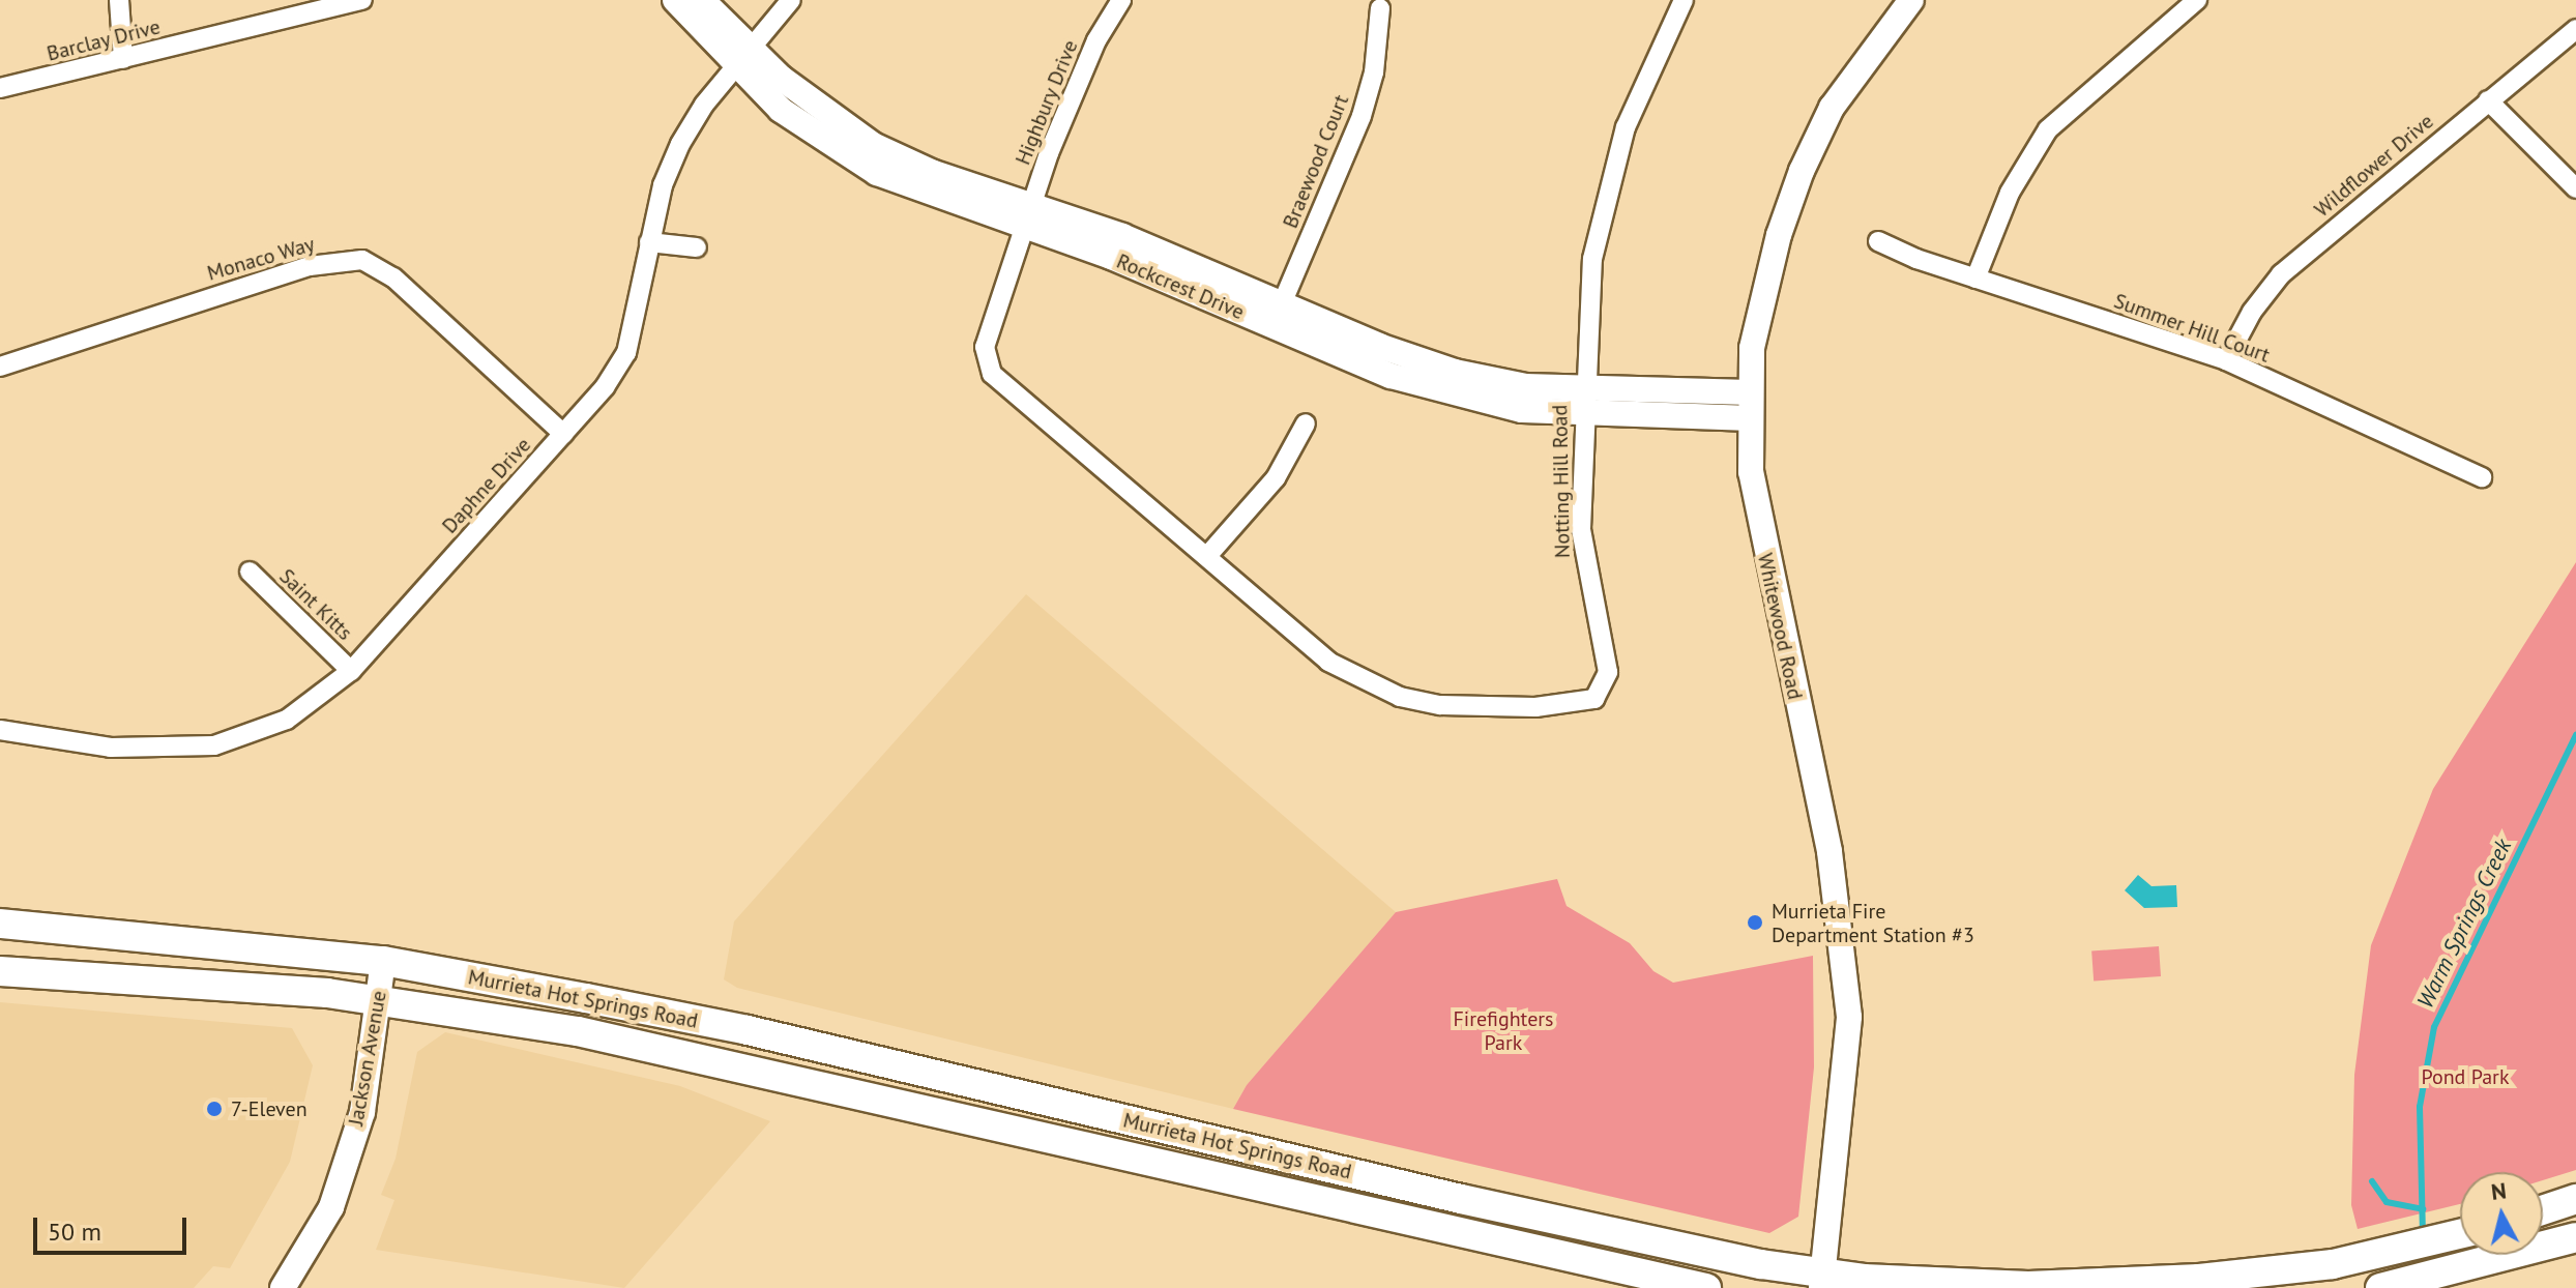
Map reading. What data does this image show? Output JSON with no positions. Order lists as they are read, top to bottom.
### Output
{
  "streets": {
    "main road": [
      "Rockcrest Drive",
      "Whitewood Road",
      "Murrieta Hot Springs Road",
      "Jackson Avenue"
    ],
    "street": [
      "Barclay Drive",
      "Highbury Drive",
      "Braewood Court",
      "Wildflower Drive",
      "Monaco Way",
      "Summer Hill Court",
      "Notting Hill Road",
      "Daphne Drive",
      "Saint Kitts"
    ]
  },
  "crossings": [
    ["Highbury Drive", "Rockcrest Drive"],
    ["Highbury Drive", "Notting Hill Road"],
    ["Braewood Court", "Rockcrest Drive"],
    ["Wildflower Drive", "Summer Hill Court"],
    ["Monaco Way", "Daphne Drive"],
    ["Rockcrest Drive", "Notting Hill Road"],
    ["Rockcrest Drive", "Daphne Drive"],
    ["Rockcrest Drive", "Whitewood Road"],
    ["Daphne Drive", "Saint Kitts"],
    ["Whitewood Road", "Murrieta Hot Springs Road"],
    ["Murrieta Hot Springs Road", "Jackson Avenue"]
  ],
  "water": ["Warm Springs Creek"],
  "parks": ["Firefighters Park", "Pond Park"],
  "places": ["Murrieta Fire Department Station #3", "7-Eleven"],
  "scale_bar": "50 m",
  "north": "top"
}
